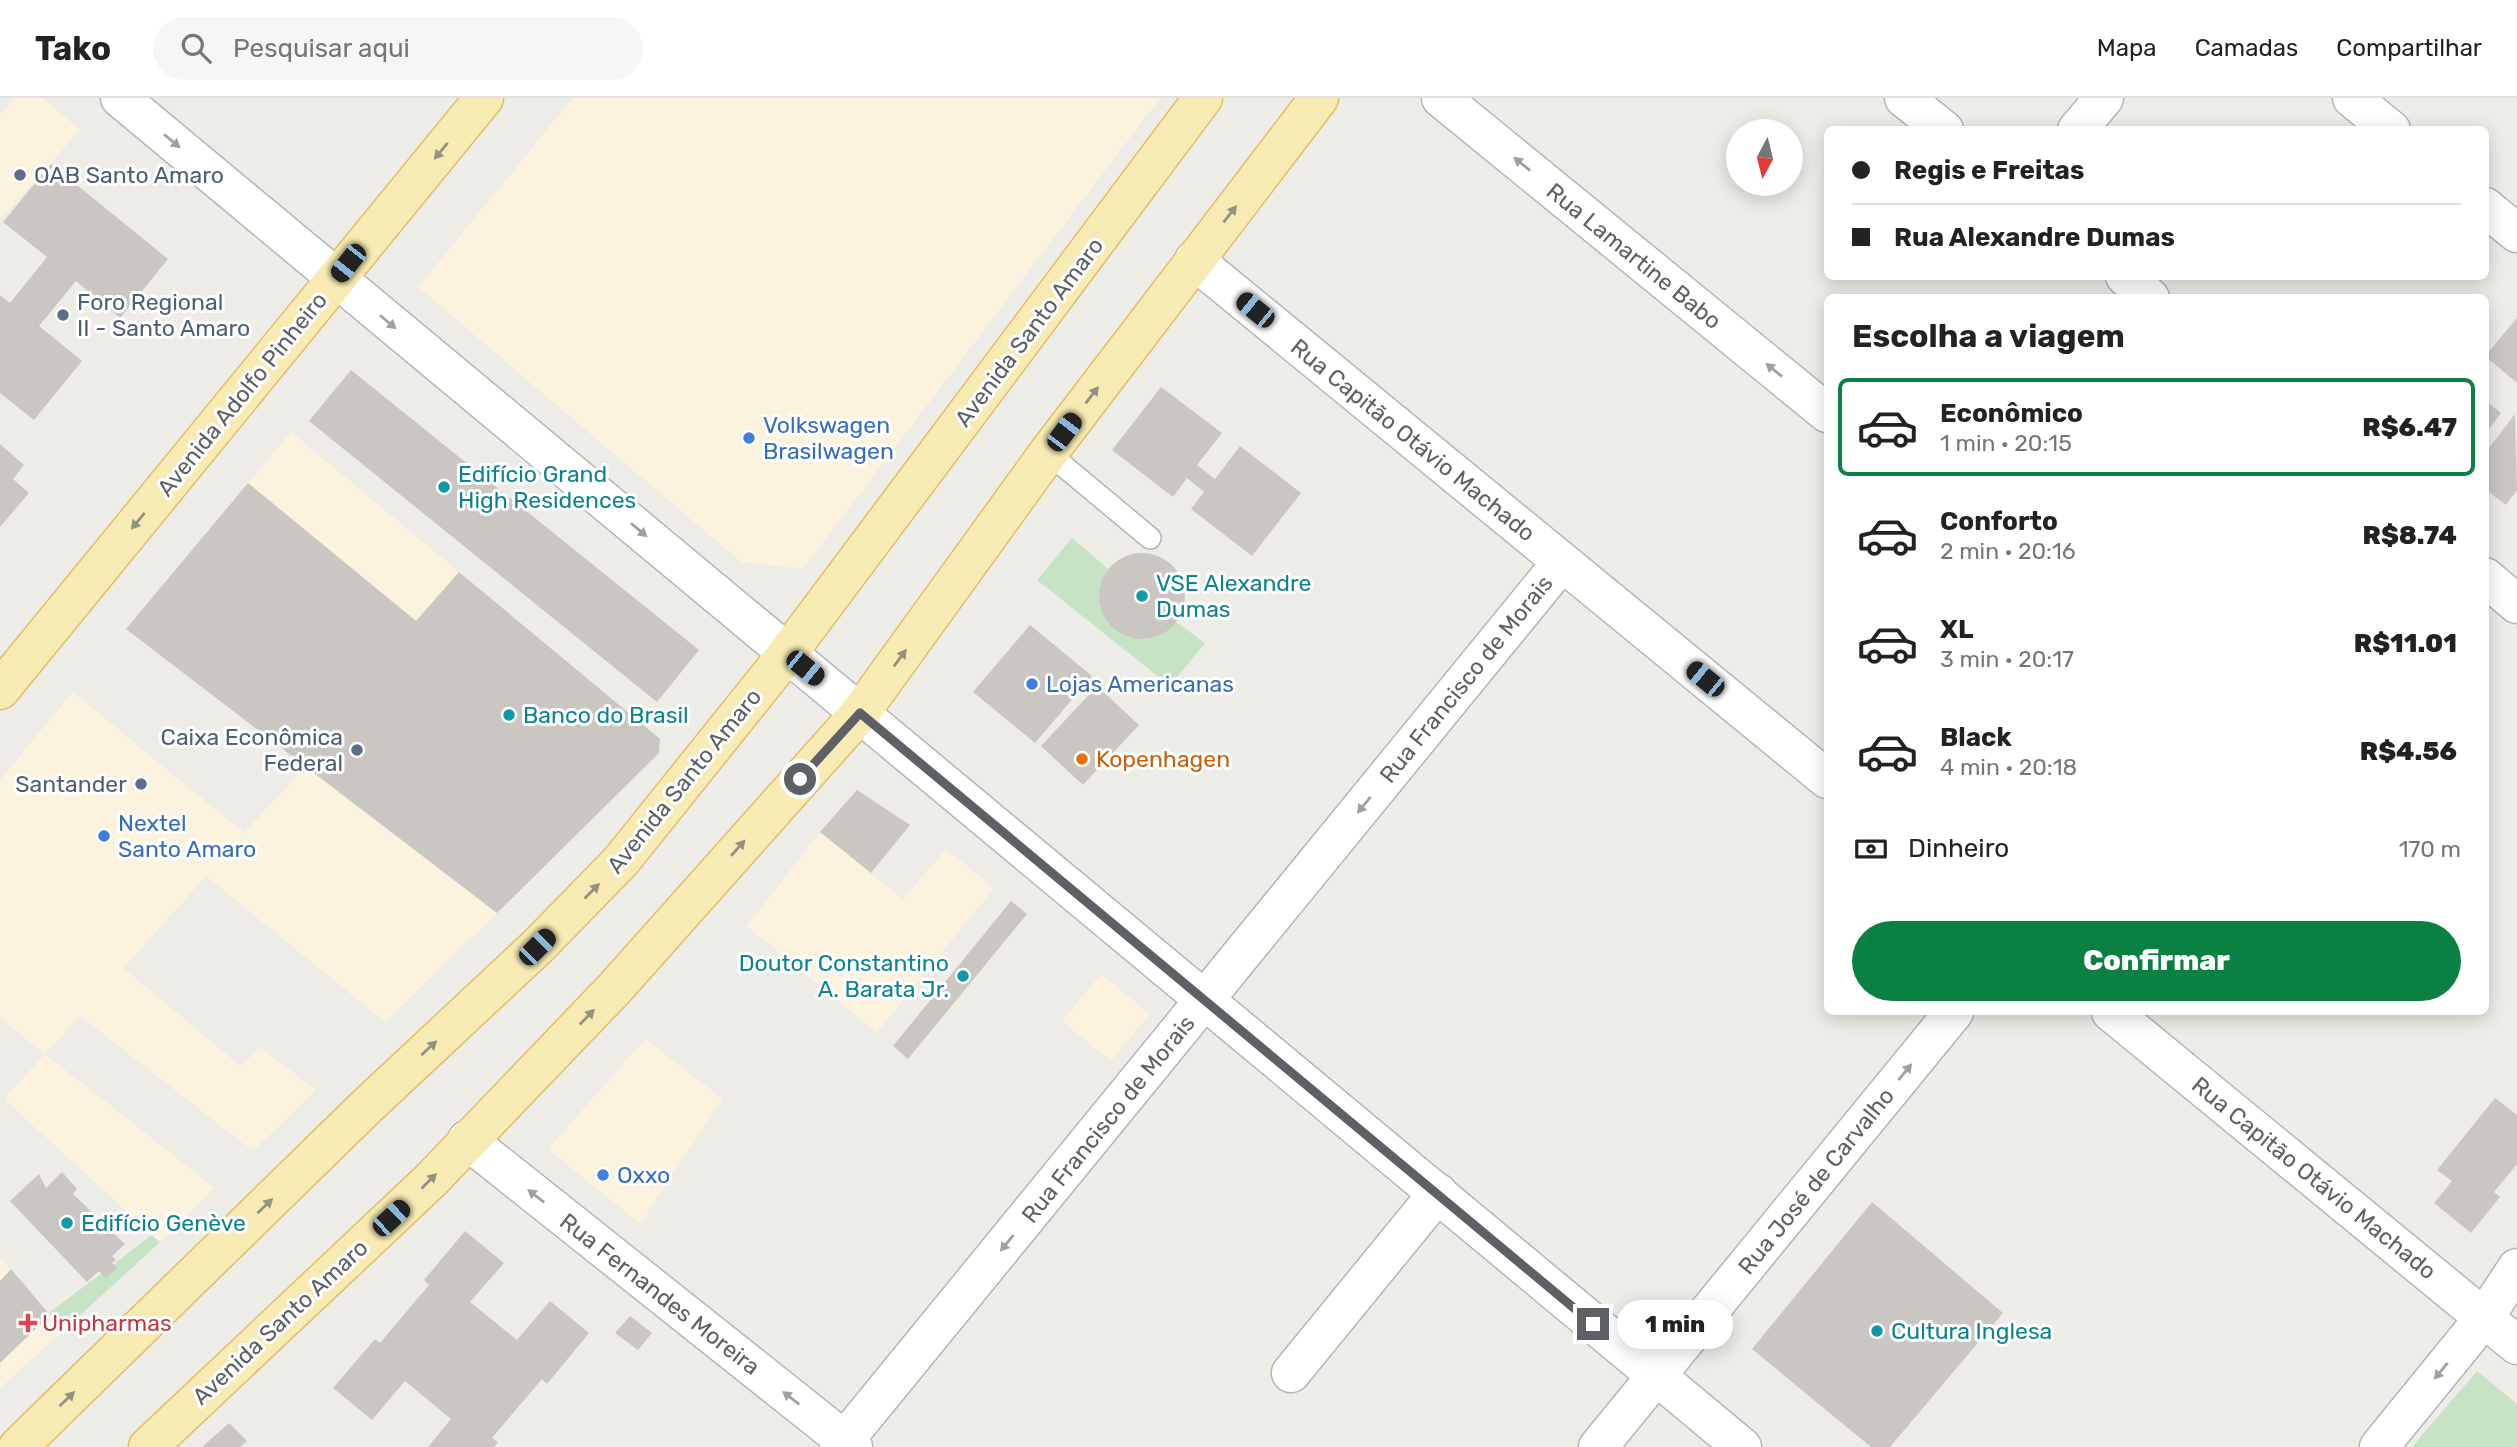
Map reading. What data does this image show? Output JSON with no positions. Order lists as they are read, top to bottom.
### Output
{
  "streets": {
    "main road": ["Avenida Santo Amaro", "Avenida Adolfo Pinheiro"],
    "street": [
      "Rua Lamartine Babo",
      "Rua Capitão Otávio Machado",
      "Rua Francisco de Morais",
      "Rua José de Carvalho",
      "Rua Fernandes Moreira"
    ]
  },
  "crossings": [
    ["Avenida Santo Amaro", "Rua Capitão Otávio Machado"],
    ["Avenida Santo Amaro", "Rua Fernandes Moreira"],
    ["Rua Capitão Otávio Machado", "Rua Francisco de Morais"],
    ["Rua Francisco de Morais", "Rua Fernandes Moreira"]
  ],
  "one_way": [
    "Rua Lamartine Babo",
    "Avenida Santo Amaro",
    "Avenida Adolfo Pinheiro",
    "Rua Francisco de Morais",
    "Rua José de Carvalho",
    "Rua Fernandes Moreira"
  ],
  "places": {
    "other": [
      "OAB Santo Amaro",
      "Foro Regional II - Santo Amaro",
      "Volkswagen Brasilwagen",
      "Edifício Grand High Residences",
      "VSE Alexandre Dumas",
      "Lojas Americanas",
      "Banco do Brasil",
      "Caixa Econômica Federal",
      "Kopenhagen",
      "Santander",
      "Nextel Santo Amaro",
      "Doutor Constantino A. Barata Jr.",
      "Oxxo",
      "Edifício Genève",
      "Cultura Inglesa"
    ],
    "health": ["Unipharmas"]
  },
  "north": "bottom",
  "page": {
    "header": "Tako",
    "search": "Pesquisar aqui",
    "nav": ["Mapa", "Camadas", "Compartilhar"],
    "banner": ["Regis e Freitas", "Rua Alexandre Dumas"],
    "heading": "Escolha a viagem",
    "list": [
      {
        "name": "Econômico",
        "note": "1 min · 20:15",
        "value": "R$6.47"
      },
      {
        "name": "Conforto",
        "note": "2 min · 20:16",
        "value": "R$8.74"
      },
      {
        "name": "XL",
        "note": "3 min · 20:17",
        "value": "R$11.01"
      },
      {
        "name": "Black",
        "note": "4 min · 20:18",
        "value": "R$4.56"
      }
    ],
    "pay": ["Dinheiro", "170 m"],
    "buttons": "Confirmar",
    "bubble": "1 min"
  }
}
